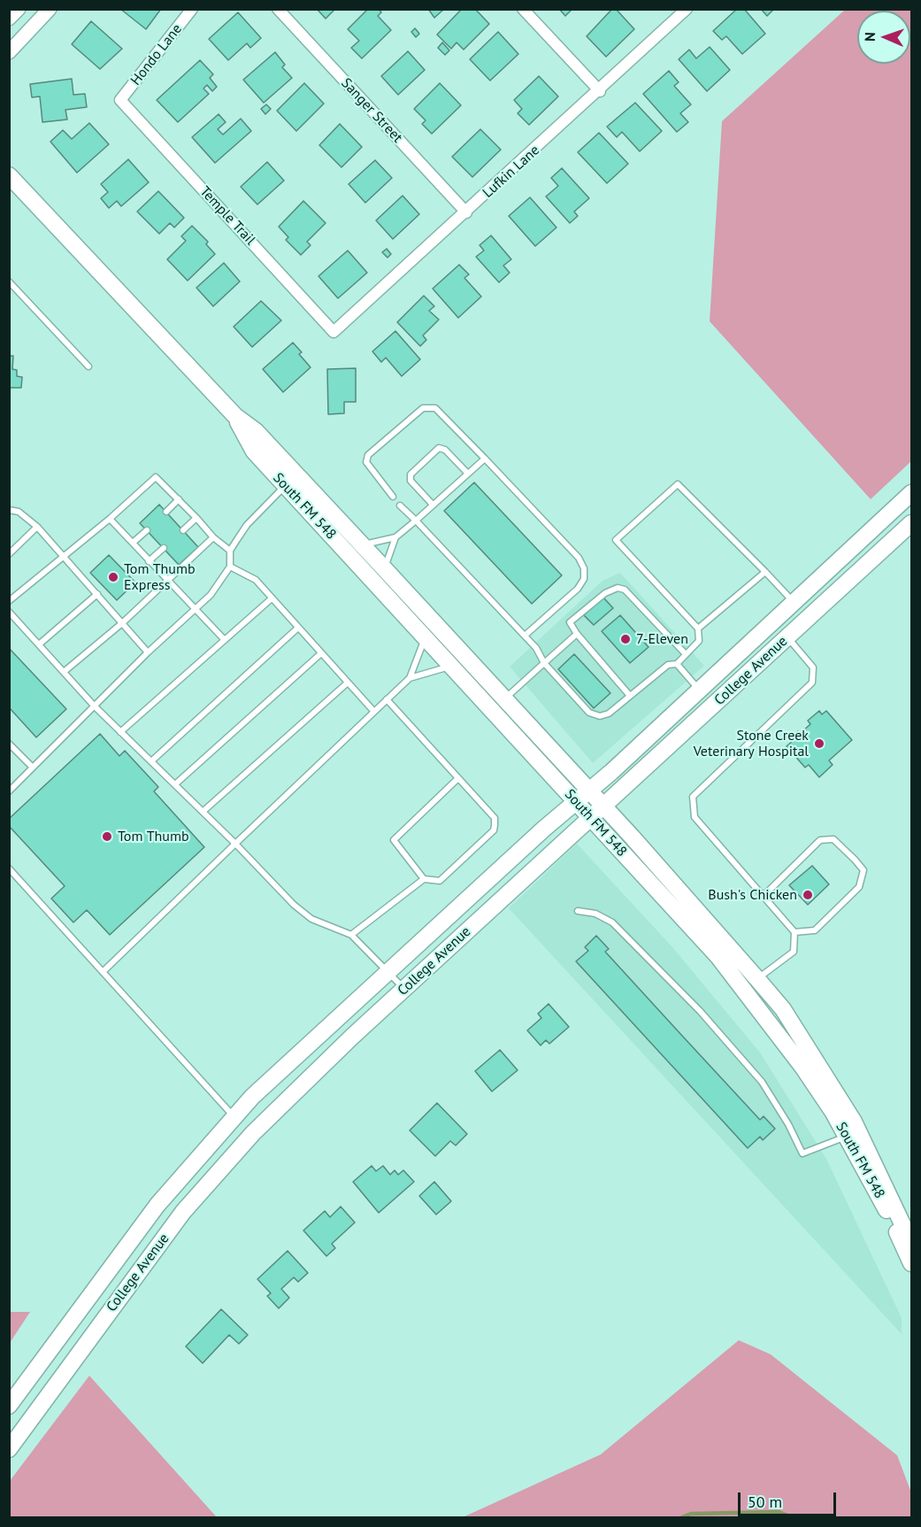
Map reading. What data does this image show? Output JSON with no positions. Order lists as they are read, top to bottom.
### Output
{
  "streets": {
    "main road": ["South FM 548", "College Avenue"],
    "street": [
      "Hondo Lane",
      "Sanger Street",
      "Lufkin Lane",
      "Temple Trail"
    ]
  },
  "crossings": [
    ["Hondo Lane", "Temple Trail"],
    ["Sanger Street", "Lufkin Lane"],
    ["Lufkin Lane", "Temple Trail"],
    ["South FM 548", "College Avenue"]
  ],
  "places": [
    "Tom Thumb Express",
    "7-Eleven",
    "Stone Creek Veterinary Hospital",
    "Tom Thumb",
    "Bush's Chicken"
  ],
  "scale_bar": "50 m",
  "north": "left"
}
